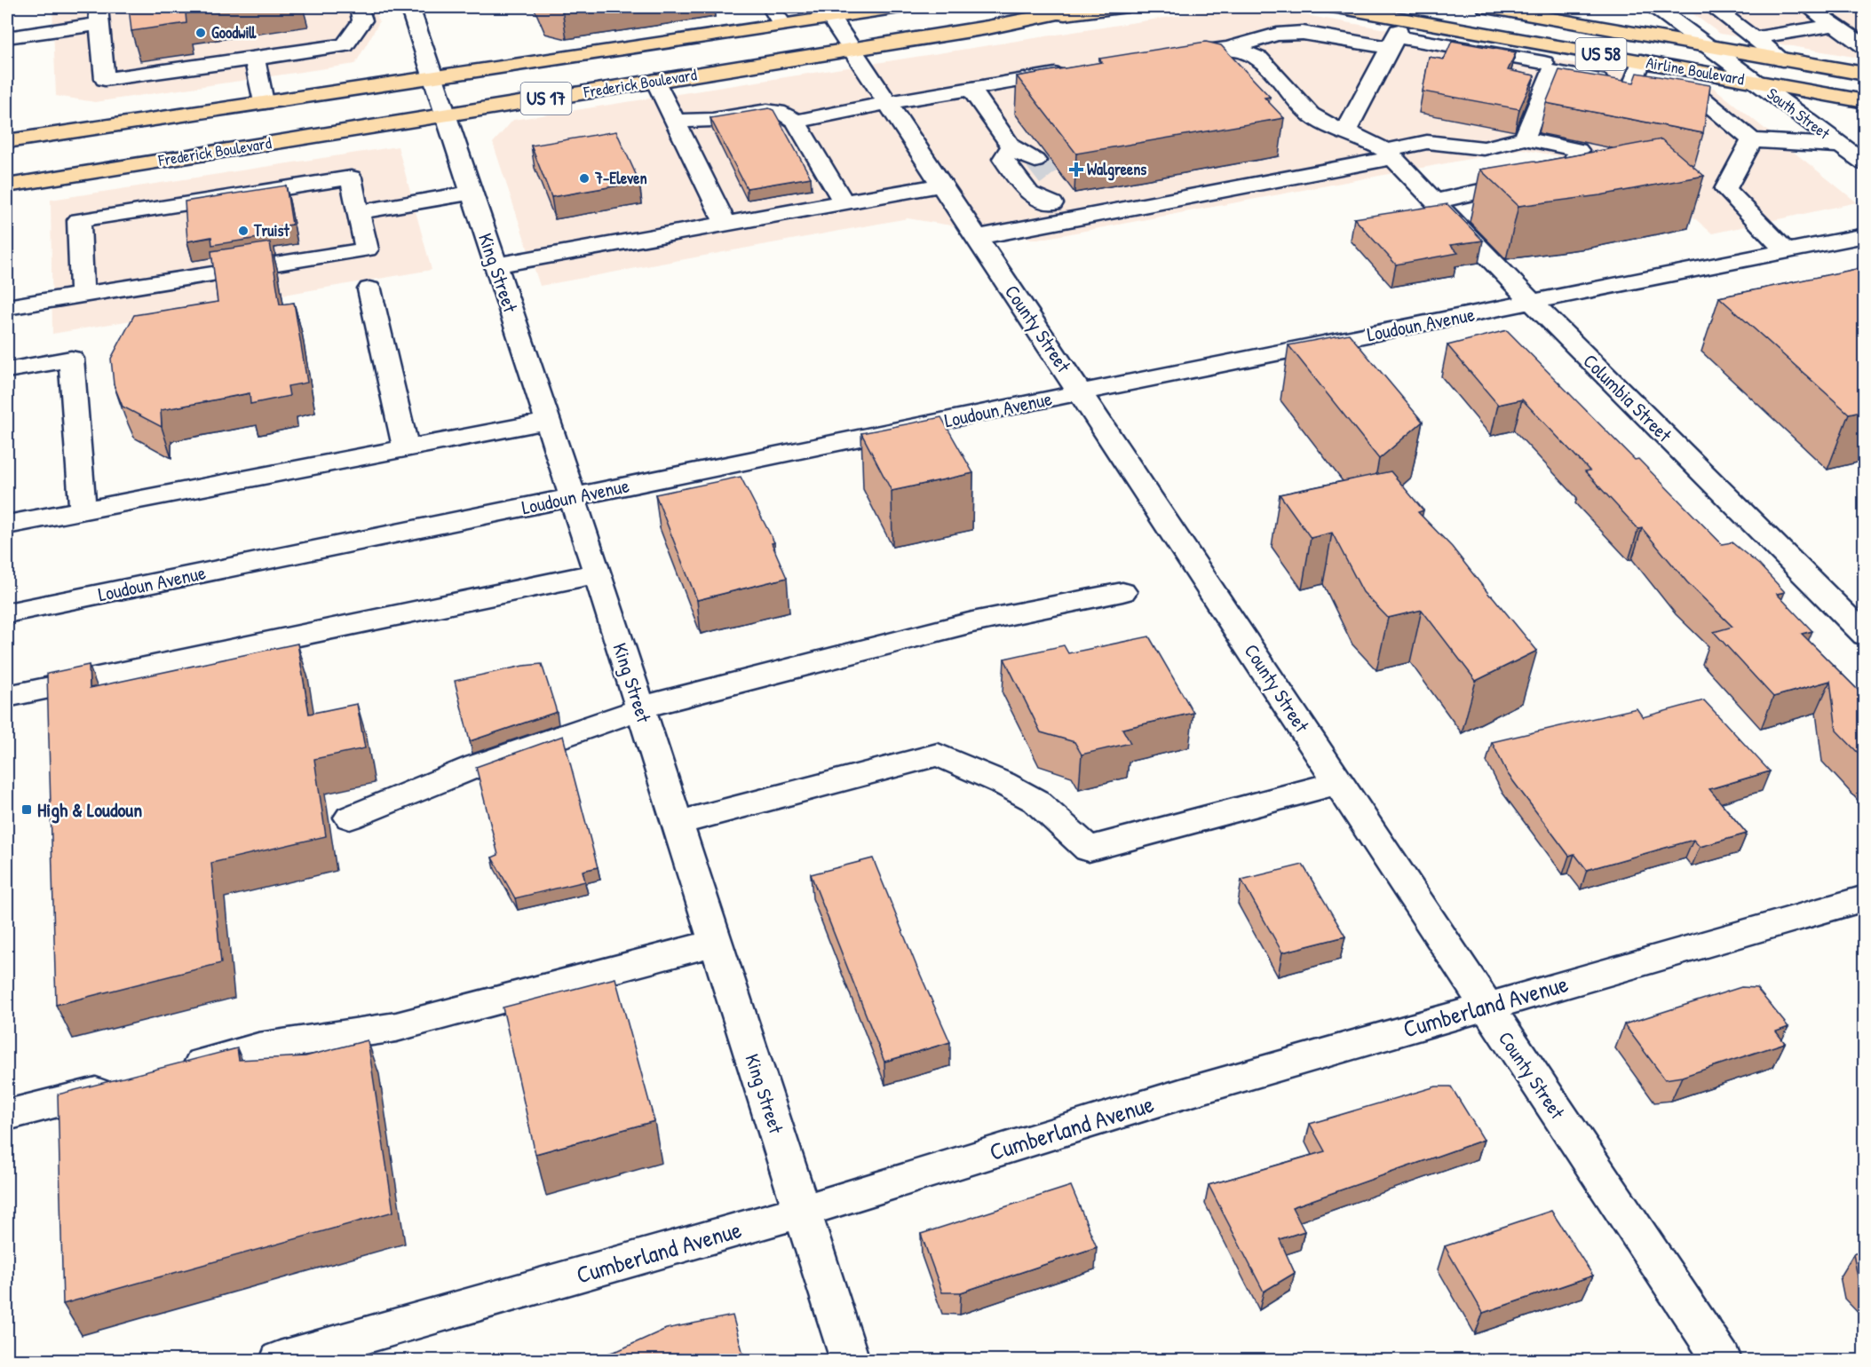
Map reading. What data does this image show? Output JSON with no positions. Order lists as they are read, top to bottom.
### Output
{
  "streets": {
    "main road": [
      "US 58",
      "Airline Boulevard",
      "Frederick Boulevard",
      "US 17"
    ],
    "street": [
      "South Street",
      "King Street",
      "Loudoun Avenue",
      "County Street",
      "Columbia Street",
      "Cumberland Avenue"
    ]
  },
  "crossings": [
    ["Airline Boulevard", "South Street"],
    ["Frederick Boulevard", "King Street"],
    ["Frederick Boulevard", "County Street"],
    ["King Street", "Loudoun Avenue"],
    ["King Street", "Cumberland Avenue"],
    ["Loudoun Avenue", "County Street"],
    ["Loudoun Avenue", "Columbia Street"],
    ["County Street", "Cumberland Avenue"]
  ],
  "places": {
    "other": ["Goodwill", "7-Eleven", "Truist"],
    "health": ["Walgreens"],
    "transit": ["High & Loudoun"]
  }
}
